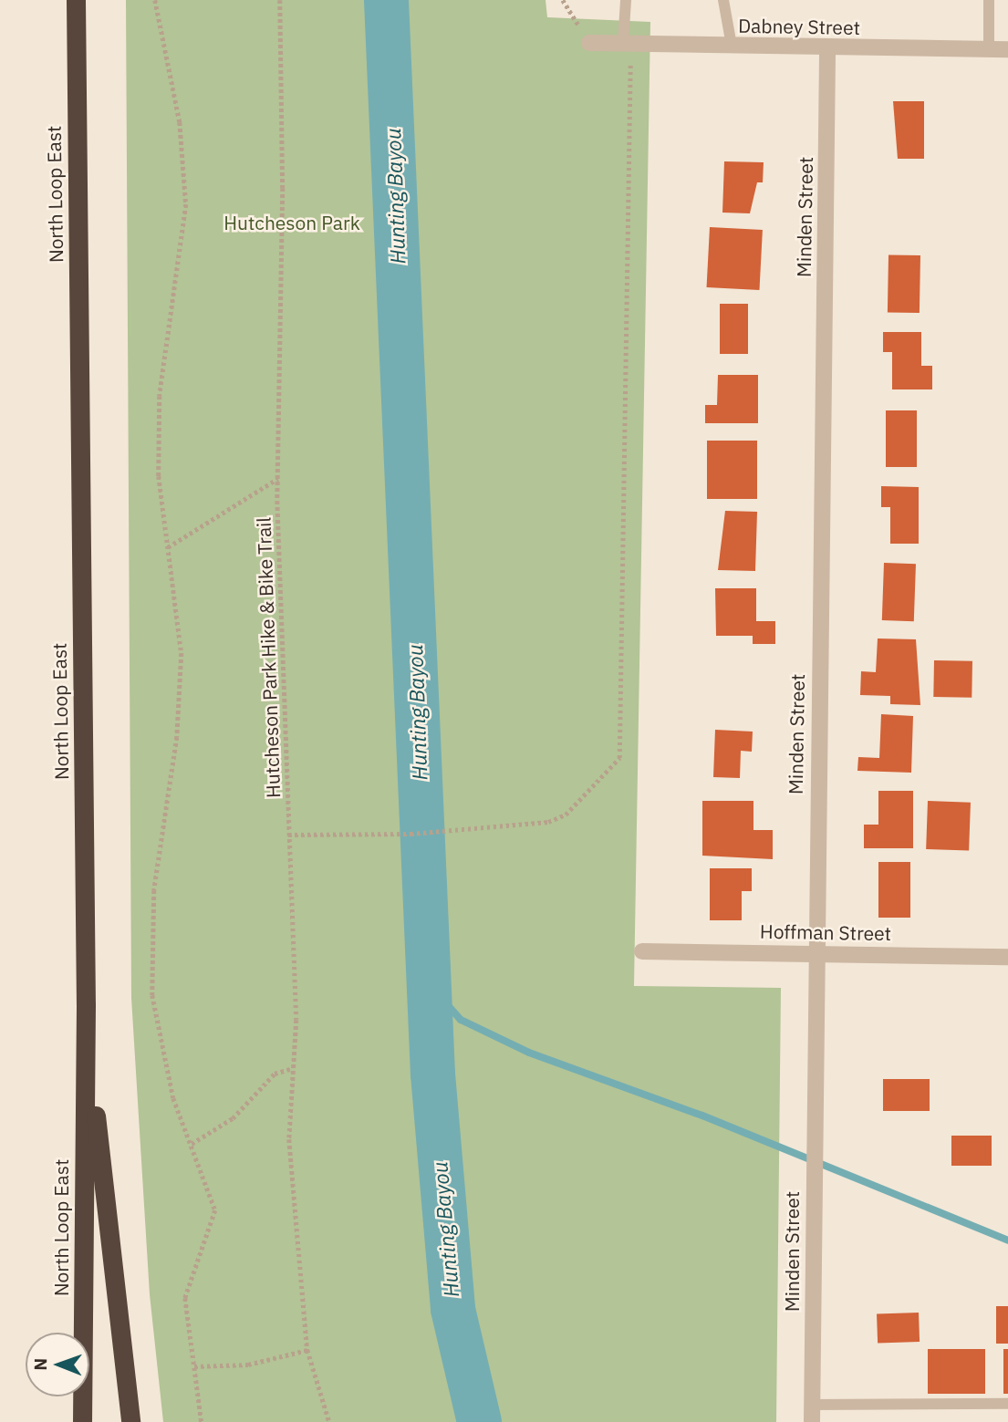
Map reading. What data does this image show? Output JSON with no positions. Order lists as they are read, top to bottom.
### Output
{
  "streets": {
    "highway": ["North Loop East"],
    "street": ["Dabney Street", "Minden Street", "Hoffman Street"],
    "path": ["Hutcheson Park Hike & Bike Trail"]
  },
  "crossings": [
    ["Dabney Street", "Minden Street"],
    ["Minden Street", "Hoffman Street"]
  ],
  "water": ["Hunting Bayou"],
  "parks": ["Hutcheson Park"],
  "north": "left"
}
